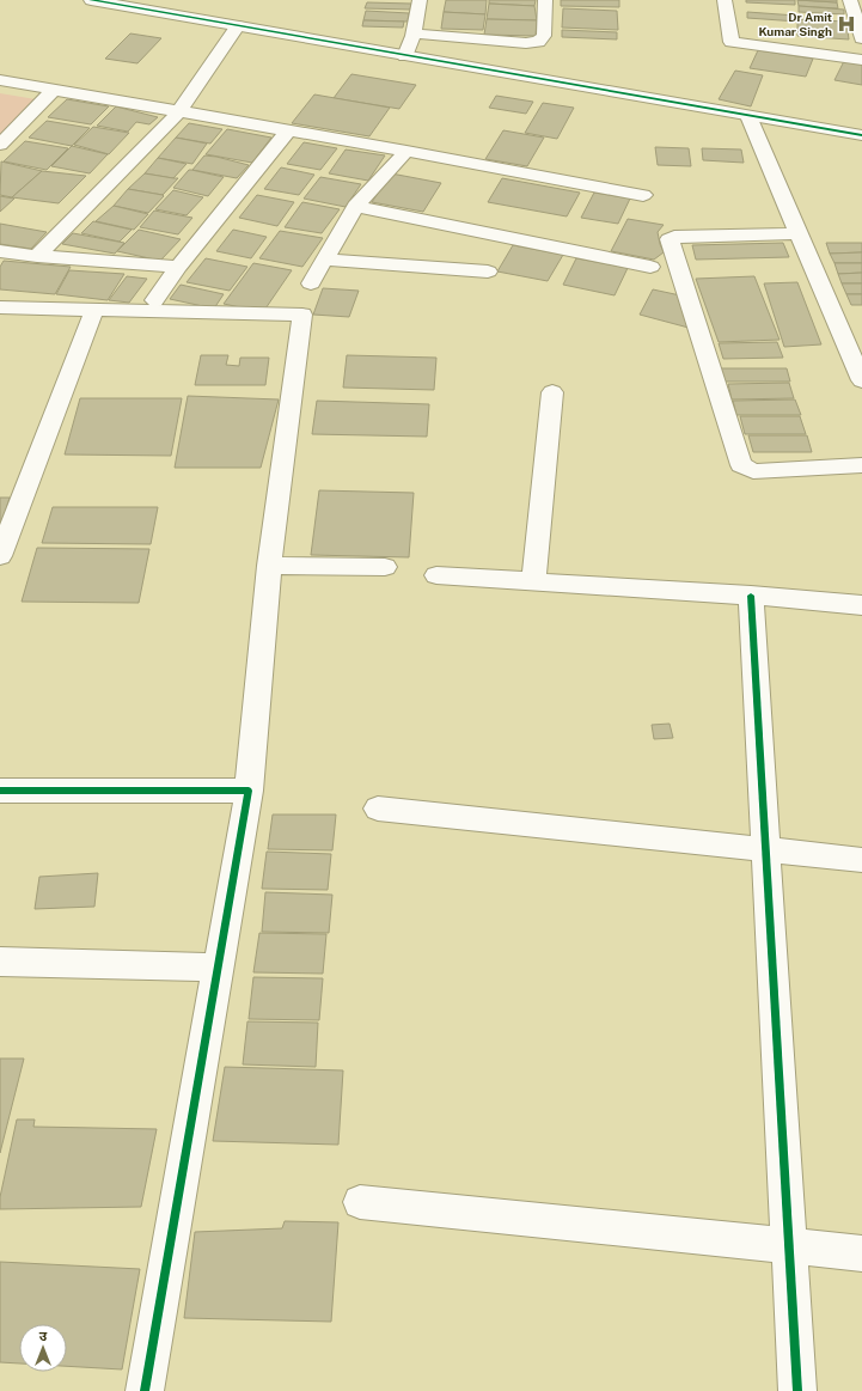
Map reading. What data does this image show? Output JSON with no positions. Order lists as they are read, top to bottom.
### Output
{
  "places": {
    "hospital": ["Dr Amit Kumar Singh"]
  },
  "north": "top"
}
